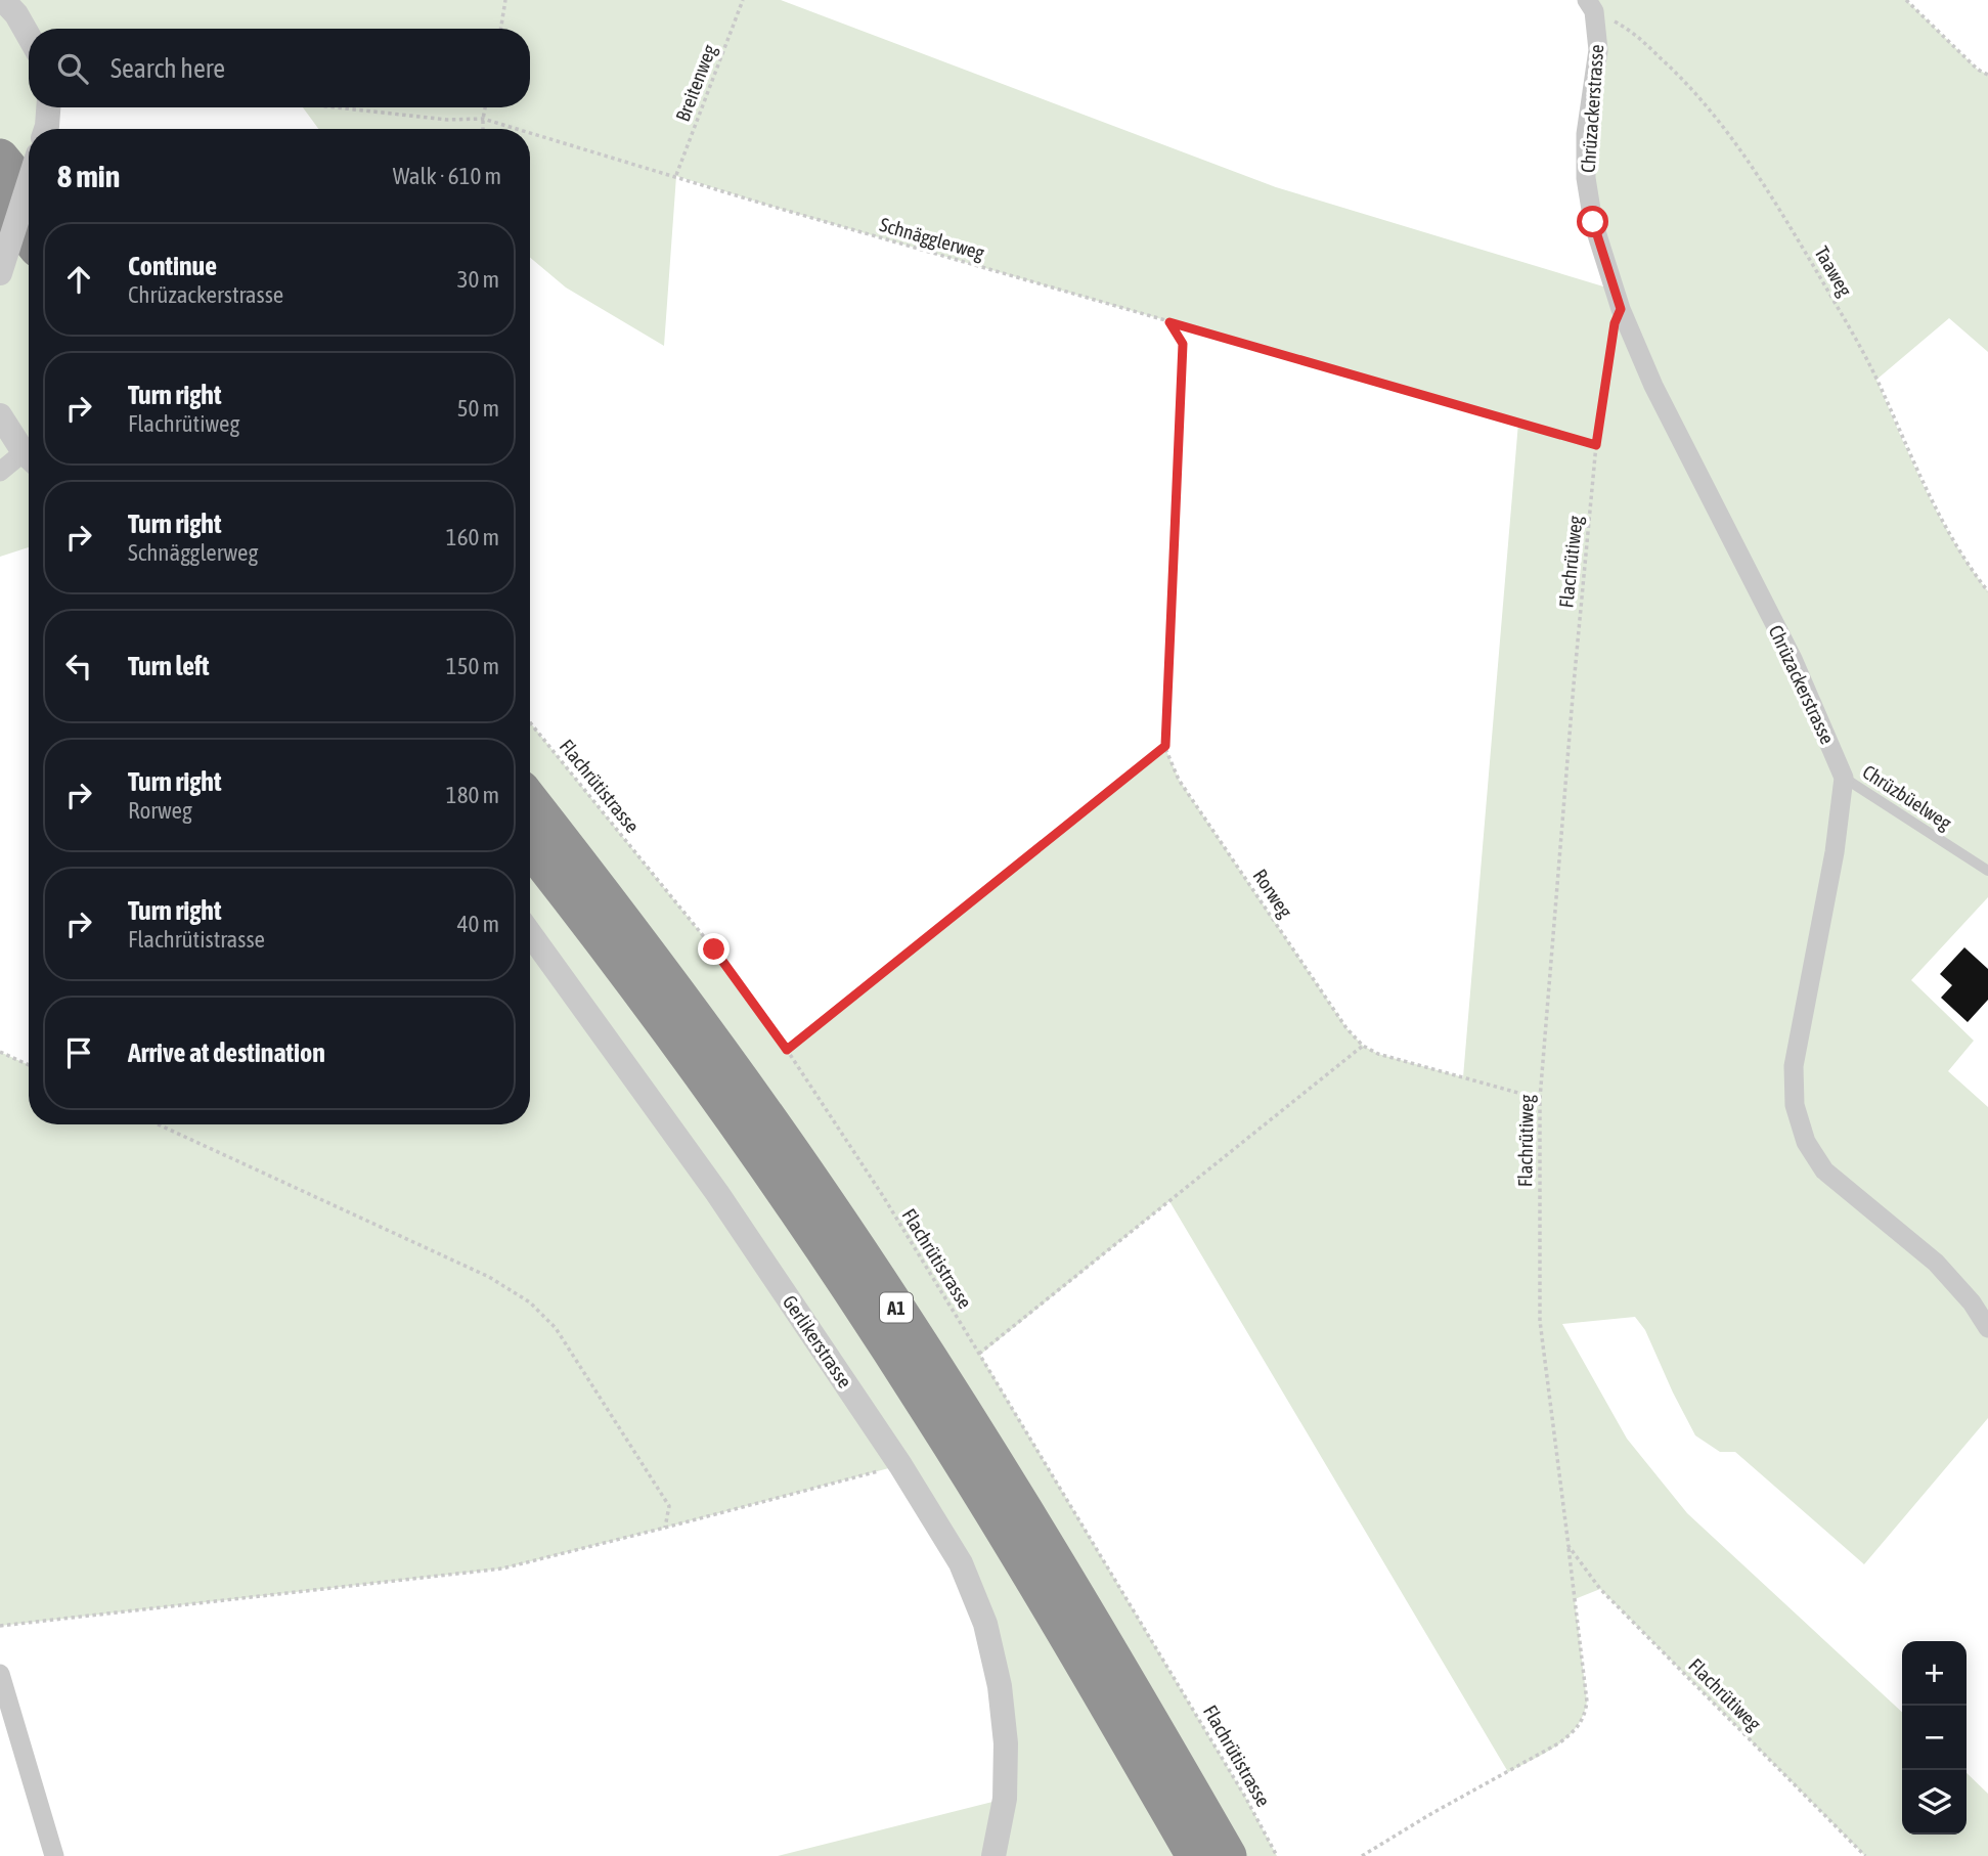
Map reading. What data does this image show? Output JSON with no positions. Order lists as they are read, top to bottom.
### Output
{
  "streets": {
    "highway": ["A1"],
    "street": ["Chrüzackerstrasse", "Gerlikerstrasse"],
    "lane": ["Chrüzbüelweg"],
    "path": [
      "Breitenweg",
      "Schnägglerweg",
      "Taaweg",
      "Flachrütiweg",
      "Flachrütistrasse",
      "Rorweg"
    ]
  },
  "crossings": [
    ["Breitenweg", "Schnägglerweg"],
    ["Chrüzackerstrasse", "Taaweg"],
    ["Chrüzackerstrasse", "Flachrütiweg"],
    ["Chrüzackerstrasse", "Chrüzbüelweg"],
    ["Schnägglerweg", "Flachrütiweg"]
  ],
  "page": {
    "search": "Search here",
    "heading": ["8 min", "Walk · 610 m"],
    "list": [
      ["Continue", "Chrüzackerstrasse", "30 m"],
      ["Turn right", "Flachrütiweg", "50 m"],
      ["Turn right", "Schnägglerweg", "160 m"],
      ["Turn left", "150 m"],
      ["Turn right", "Rorweg", "180 m"],
      ["Turn right", "Flachrütistrasse", "40 m"],
      "Arrive at destination"
    ],
    "map_buttons": ["+", "−"]
  }
}
